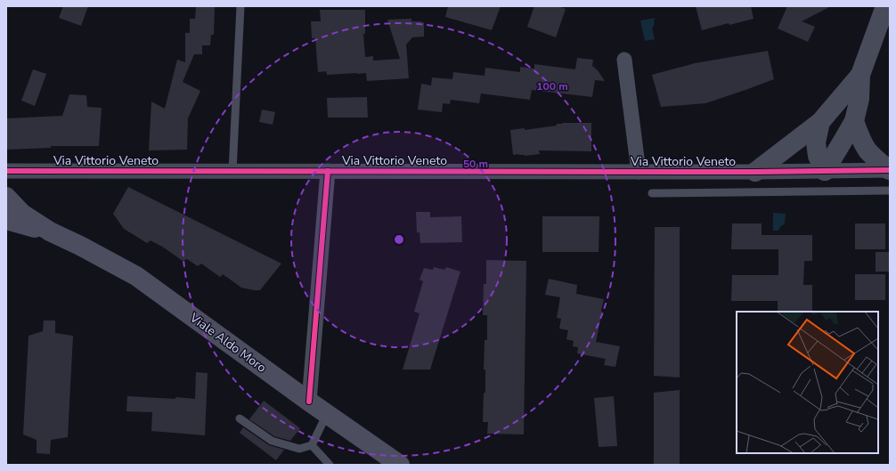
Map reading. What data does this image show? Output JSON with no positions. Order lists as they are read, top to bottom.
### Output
{
  "streets": {
    "main road": ["Viale Aldo Moro"],
    "street": ["Via Vittorio Veneto"]
  },
  "rings": ["100 m", "50 m"]
}
